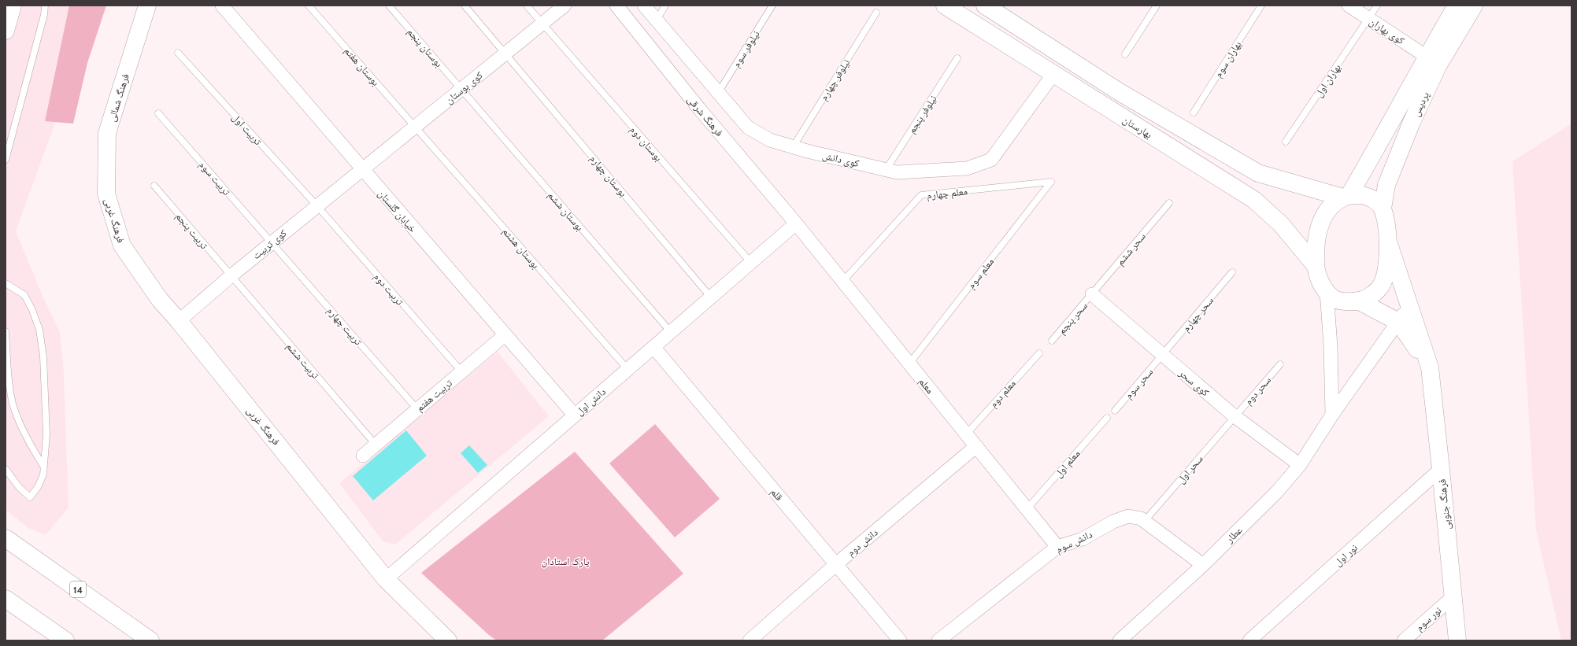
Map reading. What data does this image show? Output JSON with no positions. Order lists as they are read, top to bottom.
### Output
{
  "streets": {
    "main road": [
      "فرهنگ شمالی",
      "پردیس",
      "بهارستان",
      "فرهنگ غربی",
      "فرهنگ جنوبی",
      "14"
    ],
    "street": [
      "کوی بهاران",
      "کوی بوستان",
      "فرهنگ شرقی",
      "کوی دانش",
      "خیابان گلستان",
      "کوی تربیت",
      "کوی سحر",
      "معلم",
      "تربیت هفتم",
      "دانش اول",
      "قلم",
      "عطار",
      "دانش سوم",
      "دانش دوم",
      "نور اول",
      "نور سوم"
    ],
    "lane": [
      "بوستان پنجم",
      "نیلوفر سوم",
      "بهاران سوم",
      "بوستان هفتم",
      "نیلوفر چهارم",
      "بهاران اول",
      "نیلوفر پنجم",
      "تربیت اول",
      "بوستان دوم",
      "بوستان چهارم",
      "تربیت سوم",
      "معلم چهارم",
      "بوستان ششم",
      "تربیت پنجم",
      "بوستان هشتم",
      "سحر ششم",
      "معلم سوم",
      "تربیت دوم",
      "سحر چهارم",
      "سحر پنجم",
      "تربیت چهارم",
      "تربیت ششم",
      "سحر سوم",
      "سحر دوم",
      "معلم دوم",
      "معلم اول",
      "سحر اول"
    ]
  },
  "crossings": [
    ["کوی بهاران", "بهاران اول"],
    ["کوی بهاران", "پردیس"],
    ["بوستان پنجم", "کوی بوستان"],
    ["بوستان پنجم", "بوستان ششم"],
    ["نیلوفر سوم", "کوی دانش"],
    ["بوستان هفتم", "کوی بوستان"],
    ["بوستان هفتم", "بوستان هشتم"],
    ["نیلوفر چهارم", "کوی دانش"],
    ["کوی بوستان", "بوستان دوم"],
    ["کوی بوستان", "بوستان چهارم"],
    ["کوی بوستان", "خیابان گلستان"],
    ["کوی بوستان", "بوستان ششم"],
    ["کوی بوستان", "کوی تربیت"],
    ["کوی بوستان", "بوستان هشتم"],
    ["فرهنگ شمالی", "فرهنگ غربی"],
    ["پردیس", "بهارستان"],
    ["پردیس", "فرهنگ جنوبی"],
    ["نیلوفر پنجم", "کوی دانش"],
    ["فرهنگ شرقی", "معلم"],
    ["فرهنگ شرقی", "دانش اول"],
    ["بهارستان", "کوی دانش"],
    ["بهارستان", "فرهنگ جنوبی"],
    ["تربیت اول", "کوی تربیت"],
    ["تربیت اول", "تربیت دوم"],
    ["بوستان دوم", "دانش اول"],
    ["بوستان چهارم", "دانش اول"],
    ["تربیت سوم", "کوی تربیت"],
    ["تربیت سوم", "تربیت چهارم"],
    ["معلم چهارم", "معلم سوم"],
    ["معلم چهارم", "معلم"],
    ["خیابان گلستان", "کوی تربیت"],
    ["خیابان گلستان", "تربیت هفتم"],
    ["خیابان گلستان", "دانش اول"],
    ["بوستان ششم", "دانش اول"],
    ["فرهنگ غربی", "کوی تربیت"],
    ["فرهنگ غربی", "دانش اول"],
    ["تربیت پنجم", "کوی تربیت"],
    ["تربیت پنجم", "تربیت ششم"],
    ["کوی تربیت", "تربیت دوم"],
    ["کوی تربیت", "تربیت چهارم"],
    ["کوی تربیت", "تربیت ششم"],
    ["بوستان هشتم", "دانش اول"],
    ["سحر ششم", "سحر پنجم"],
    ["سحر ششم", "کوی سحر"],
    ["معلم سوم", "معلم"],
    ["تربیت دوم", "تربیت هفتم"],
    ["سحر چهارم", "کوی سحر"],
    ["سحر چهارم", "سحر سوم"],
    ["سحر پنجم", "کوی سحر"],
    ["تربیت چهارم", "تربیت هفتم"],
    ["تربیت ششم", "تربیت هفتم"],
    ["کوی سحر", "سحر سوم"],
    ["کوی سحر", "سحر دوم"],
    ["کوی سحر", "سحر اول"],
    ["کوی سحر", "عطار"],
    ["معلم", "معلم دوم"],
    ["معلم", "دانش اول"],
    ["معلم", "معلم اول"],
    ["معلم", "دانش سوم"],
    ["معلم", "دانش دوم"],
    ["سحر دوم", "سحر اول"],
    ["دانش اول", "قلم"],
    ["سحر اول", "دانش سوم"],
    ["قلم", "دانش دوم"],
    ["فرهنگ جنوبی", "عطار"],
    ["فرهنگ جنوبی", "نور اول"],
    ["فرهنگ جنوبی", "نور سوم"],
    ["عطار", "دانش سوم"]
  ],
  "parks": ["پارک استادان"]
}
